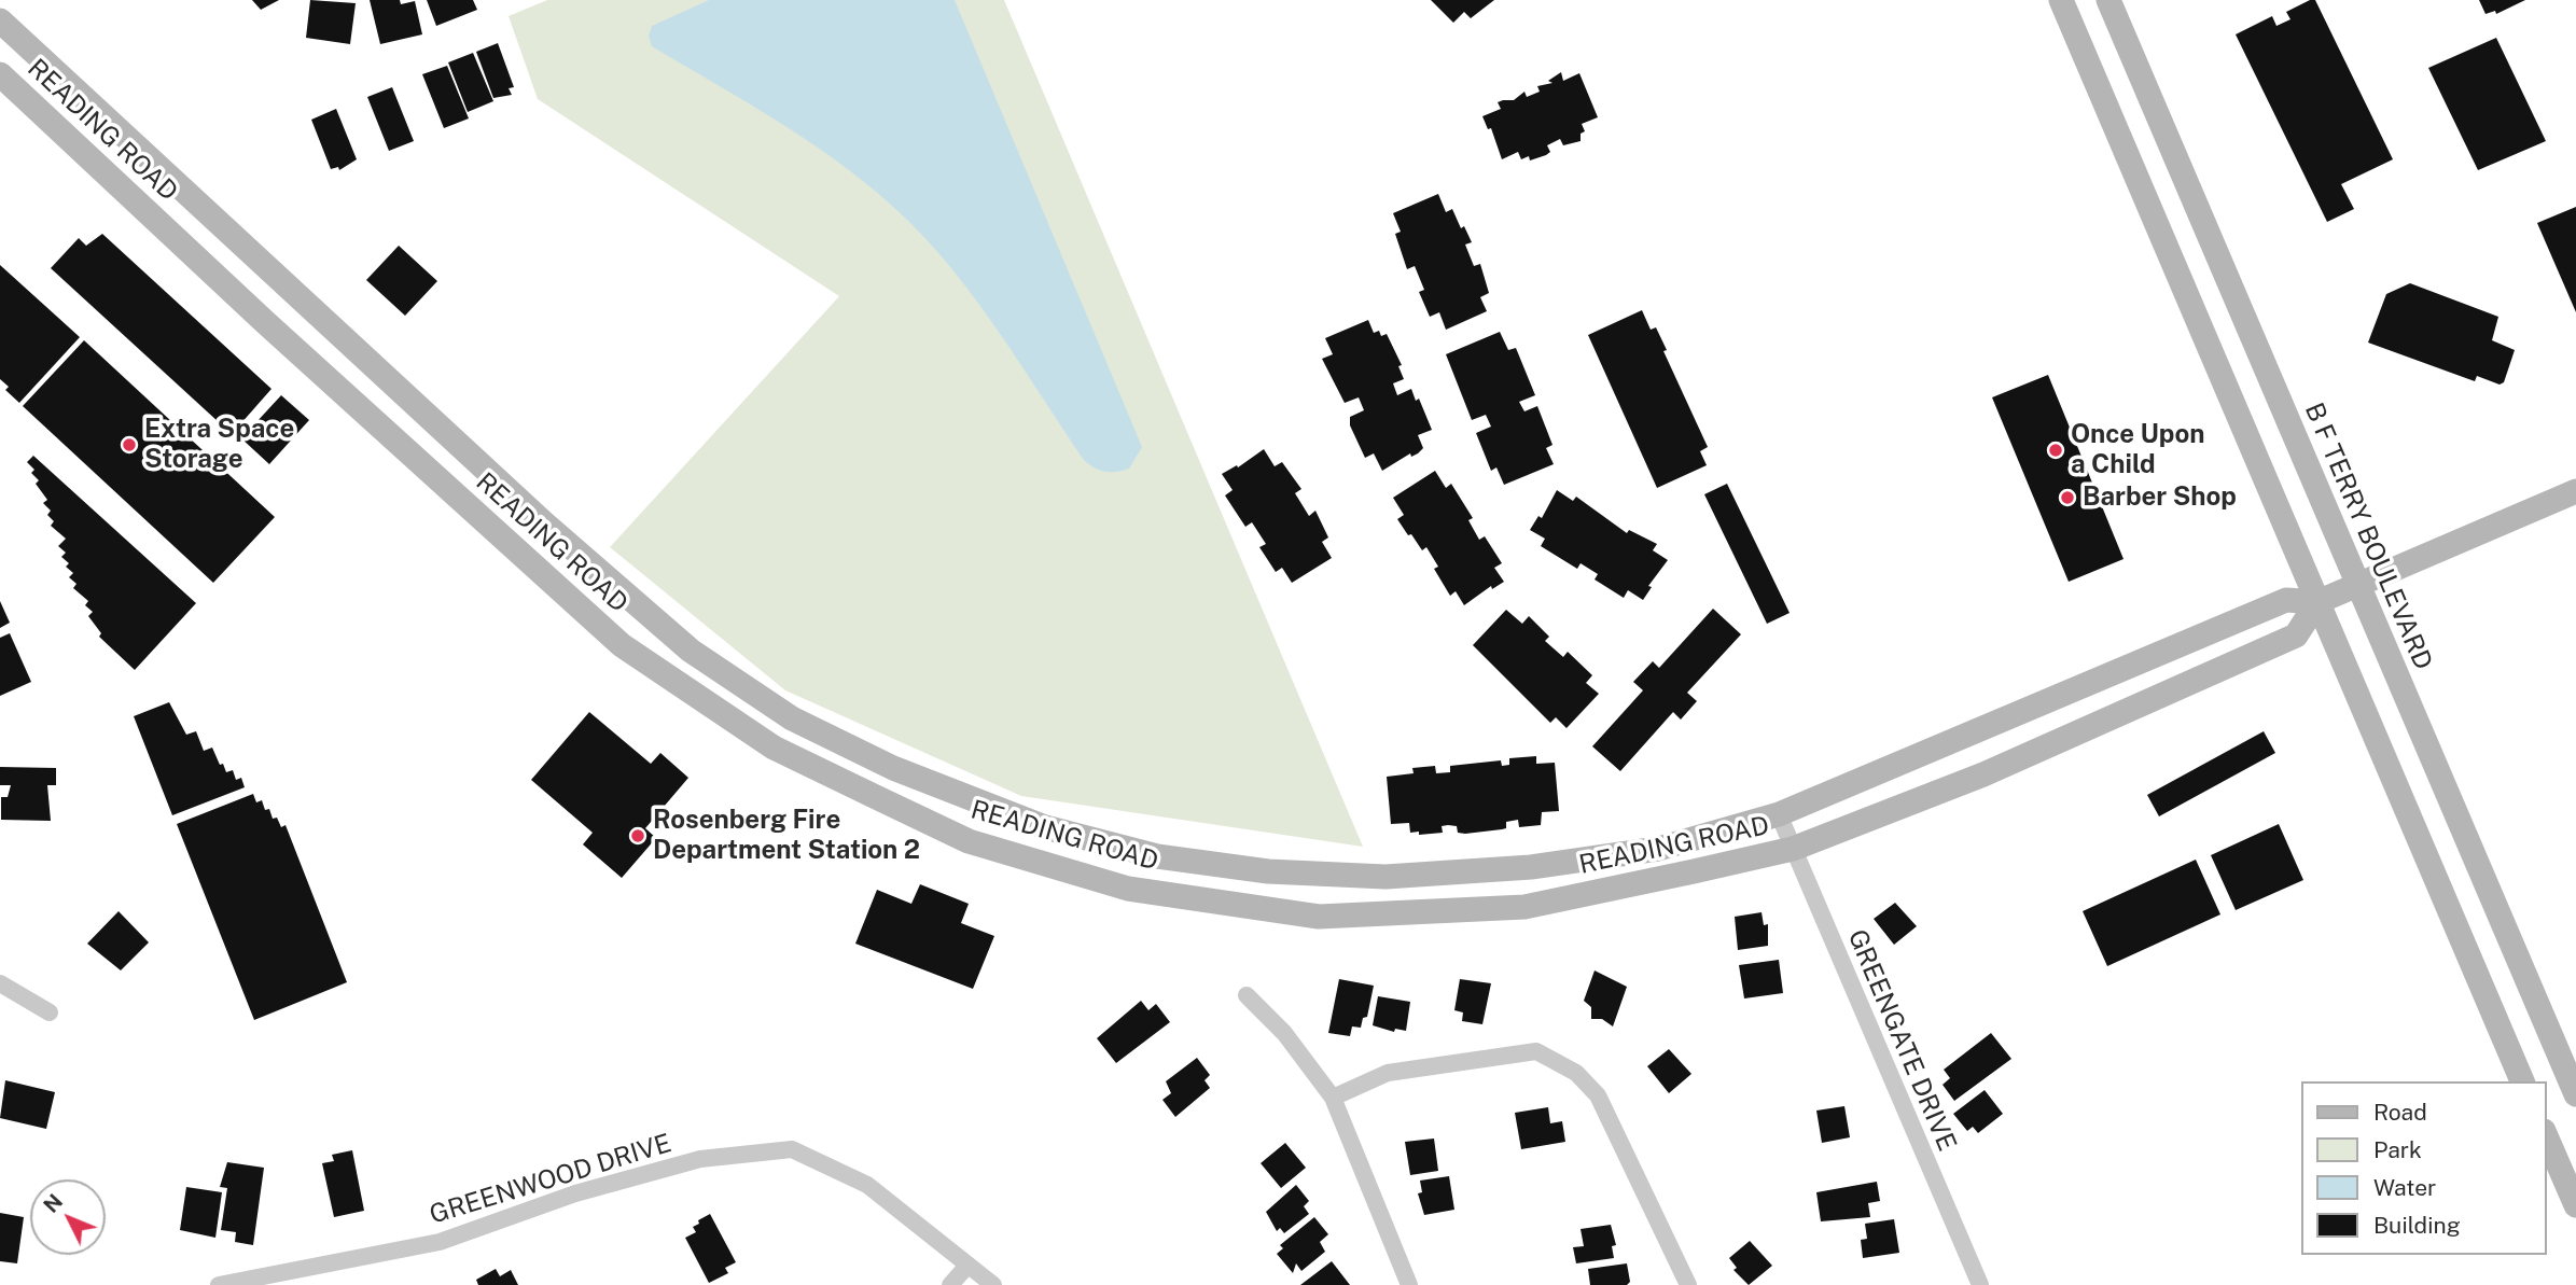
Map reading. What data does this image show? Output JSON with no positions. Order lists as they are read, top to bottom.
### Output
{
  "streets": {
    "main road": ["READING ROAD", "B F TERRY BOULEVARD"],
    "street": ["GREENGATE DRIVE", "GREENWOOD DRIVE"]
  },
  "crossings": [
    ["READING ROAD", "B F TERRY BOULEVARD"],
    ["READING ROAD", "GREENGATE DRIVE"]
  ],
  "places": [
    "Extra Space Storage",
    "Once Upon a Child",
    "Barber Shop",
    "Rosenberg Fire Department Station 2"
  ],
  "legend": [
    "Road",
    "Park",
    "Water",
    "Building"
  ],
  "north": "top left"
}
